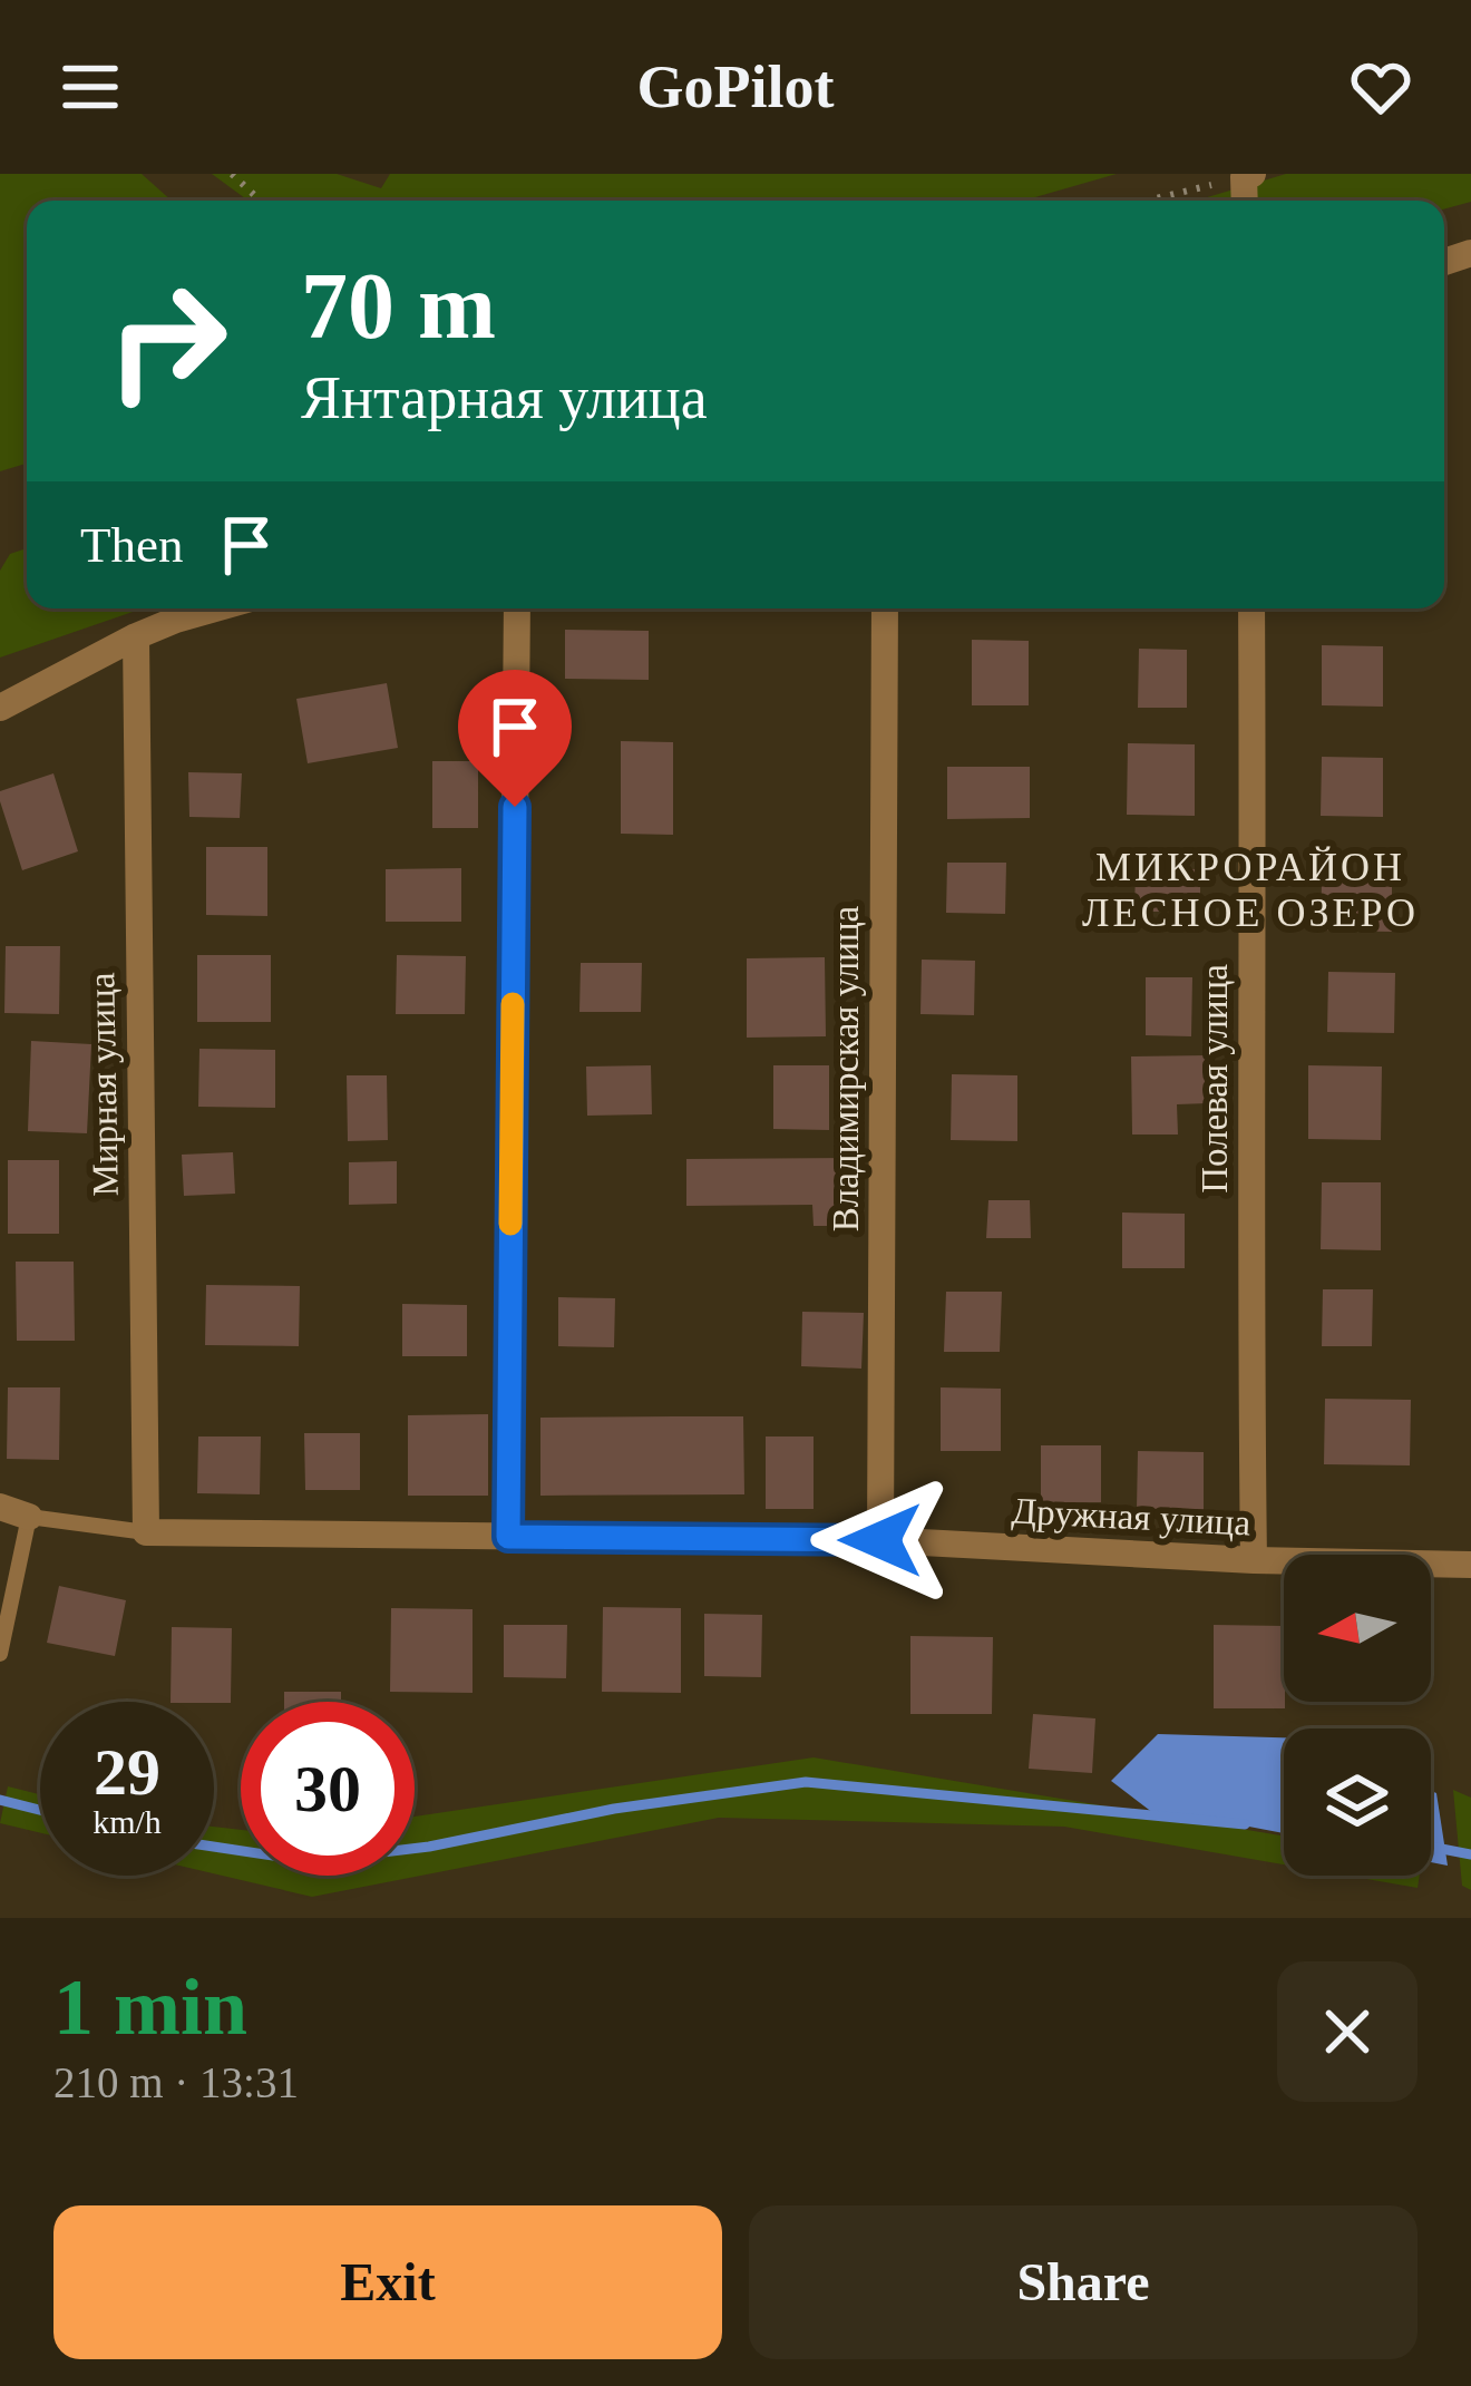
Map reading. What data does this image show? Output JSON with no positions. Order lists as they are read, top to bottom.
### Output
{
  "streets": {
    "street": [
      "Владимирская улица",
      "Полевая улица",
      "Мирная улица",
      "Дружная улица"
    ]
  },
  "crossings": [
    ["Владимирская улица", "Дружная улица"],
    ["Полевая улица", "Дружная улица"],
    ["Мирная улица", "Дружная улица"]
  ],
  "districts": ["МИКРОРАЙОН ЛЕСНОЕ ОЗЕРО"],
  "north": "left",
  "page": {
    "header": "GoPilot",
    "turn": ["70 m", "Янтарная улица"],
    "then": "Then",
    "speed": "29 km/h",
    "limit": "30",
    "heading": ["1 min", "210 m · 13:31"],
    "buttons": ["Exit", "Share"]
  }
}
